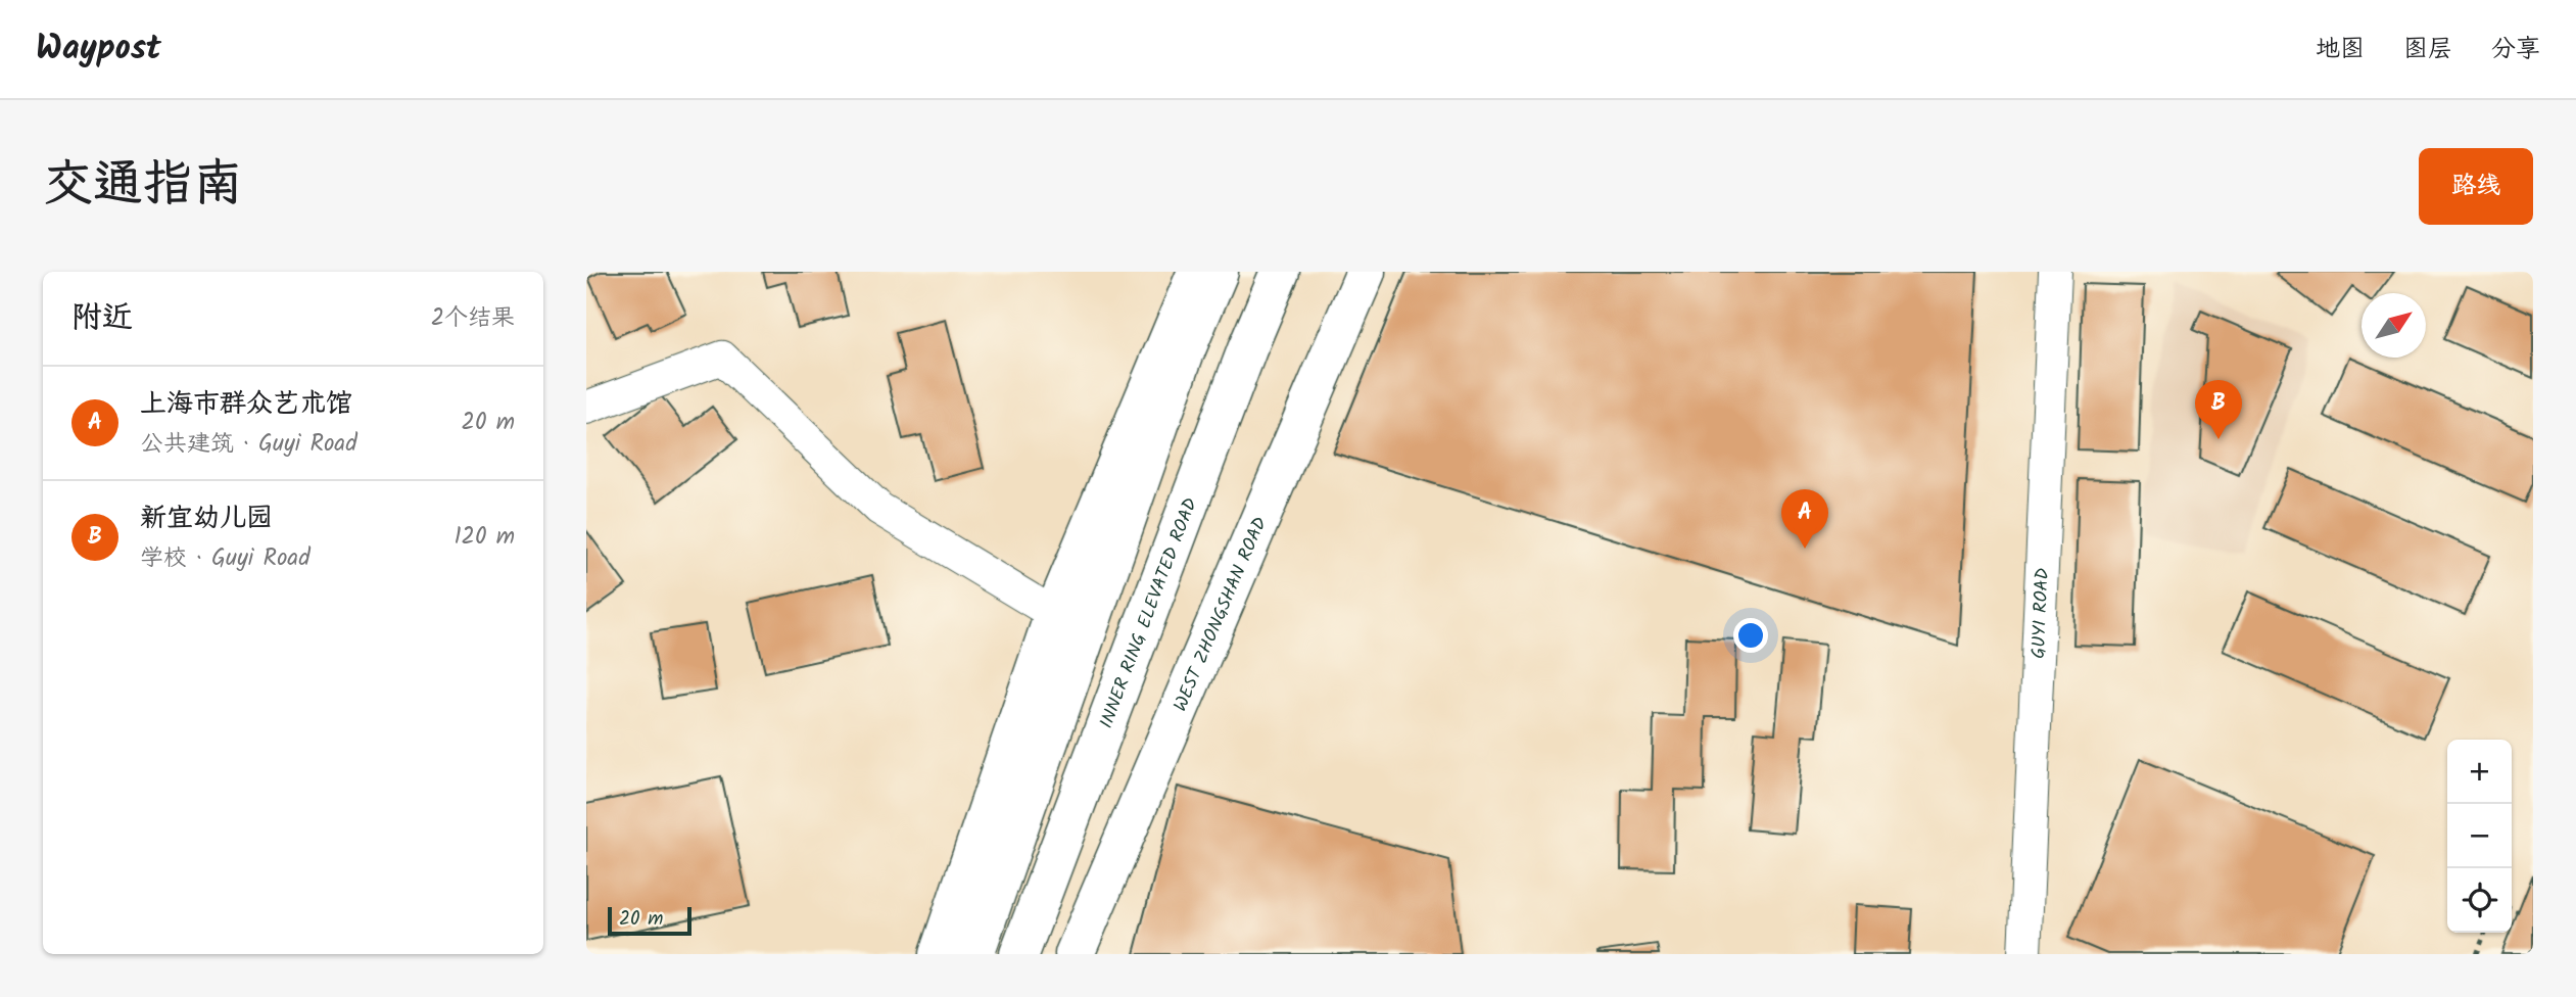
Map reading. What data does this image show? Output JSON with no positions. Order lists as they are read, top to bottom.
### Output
{
  "streets": {
    "main road": ["INNER RING ELEVATED ROAD", "WEST ZHONGSHAN ROAD"],
    "street": ["GUYI ROAD"]
  },
  "scale_bar": "20 m",
  "north": "top right",
  "page": {
    "header": "Waypost",
    "nav": ["地图", "图层", "分享"],
    "title": "交通指南",
    "buttons": "路线",
    "heading": ["附近", "2个结果"],
    "list": [
      {
        "mark": "A",
        "name": "上海市群众艺术馆",
        "note": "公共建筑 · Guyi Road",
        "value": "20 m"
      },
      {
        "mark": "B",
        "name": "新宜幼儿园",
        "note": "学校 · Guyi Road",
        "value": "120 m"
      }
    ],
    "pins": ["B", "A"],
    "map_buttons": ["+", "−"],
    "scale": "20 m"
  }
}
